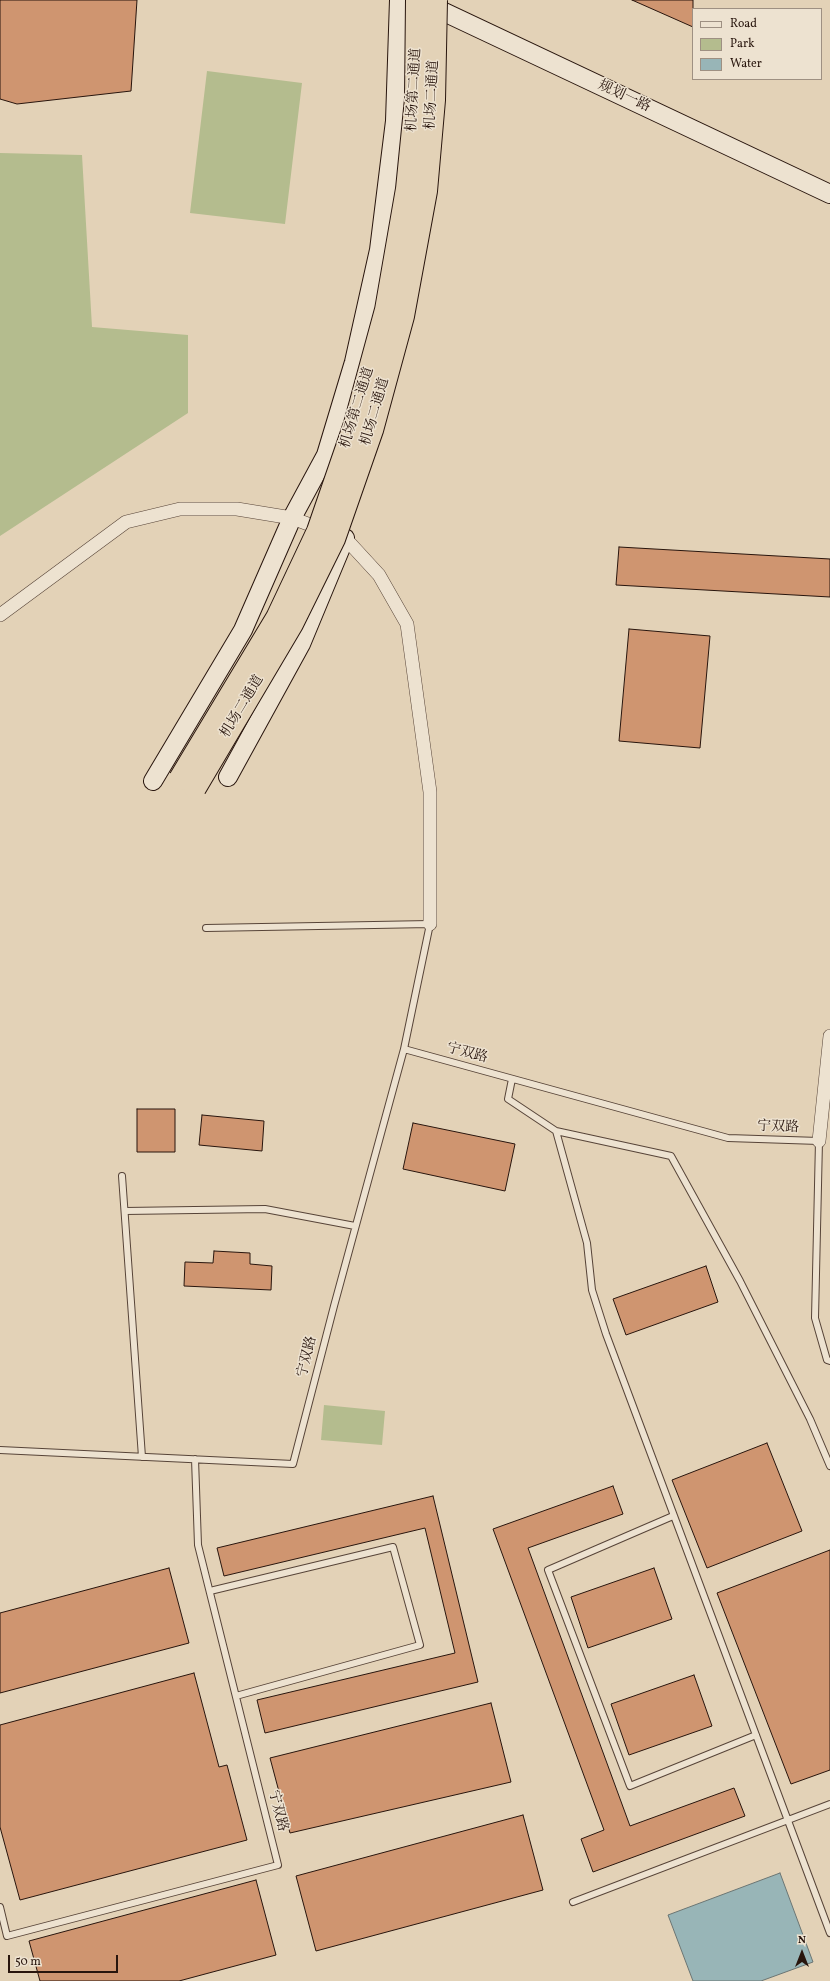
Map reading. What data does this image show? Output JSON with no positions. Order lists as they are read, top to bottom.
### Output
{
  "streets": {
    "highway": ["机场第二通道", "机场二通道"],
    "street": ["规划一路"],
    "lane": ["宁双路"]
  },
  "crossings": [
    ["机场第二通道", "机场二通道"],
    ["机场第二通道", "规划一路"],
    ["机场二通道", "规划一路"]
  ],
  "legend": ["Road", "Park", "Water"],
  "scale_bar": "50 m",
  "north": "top"
}
